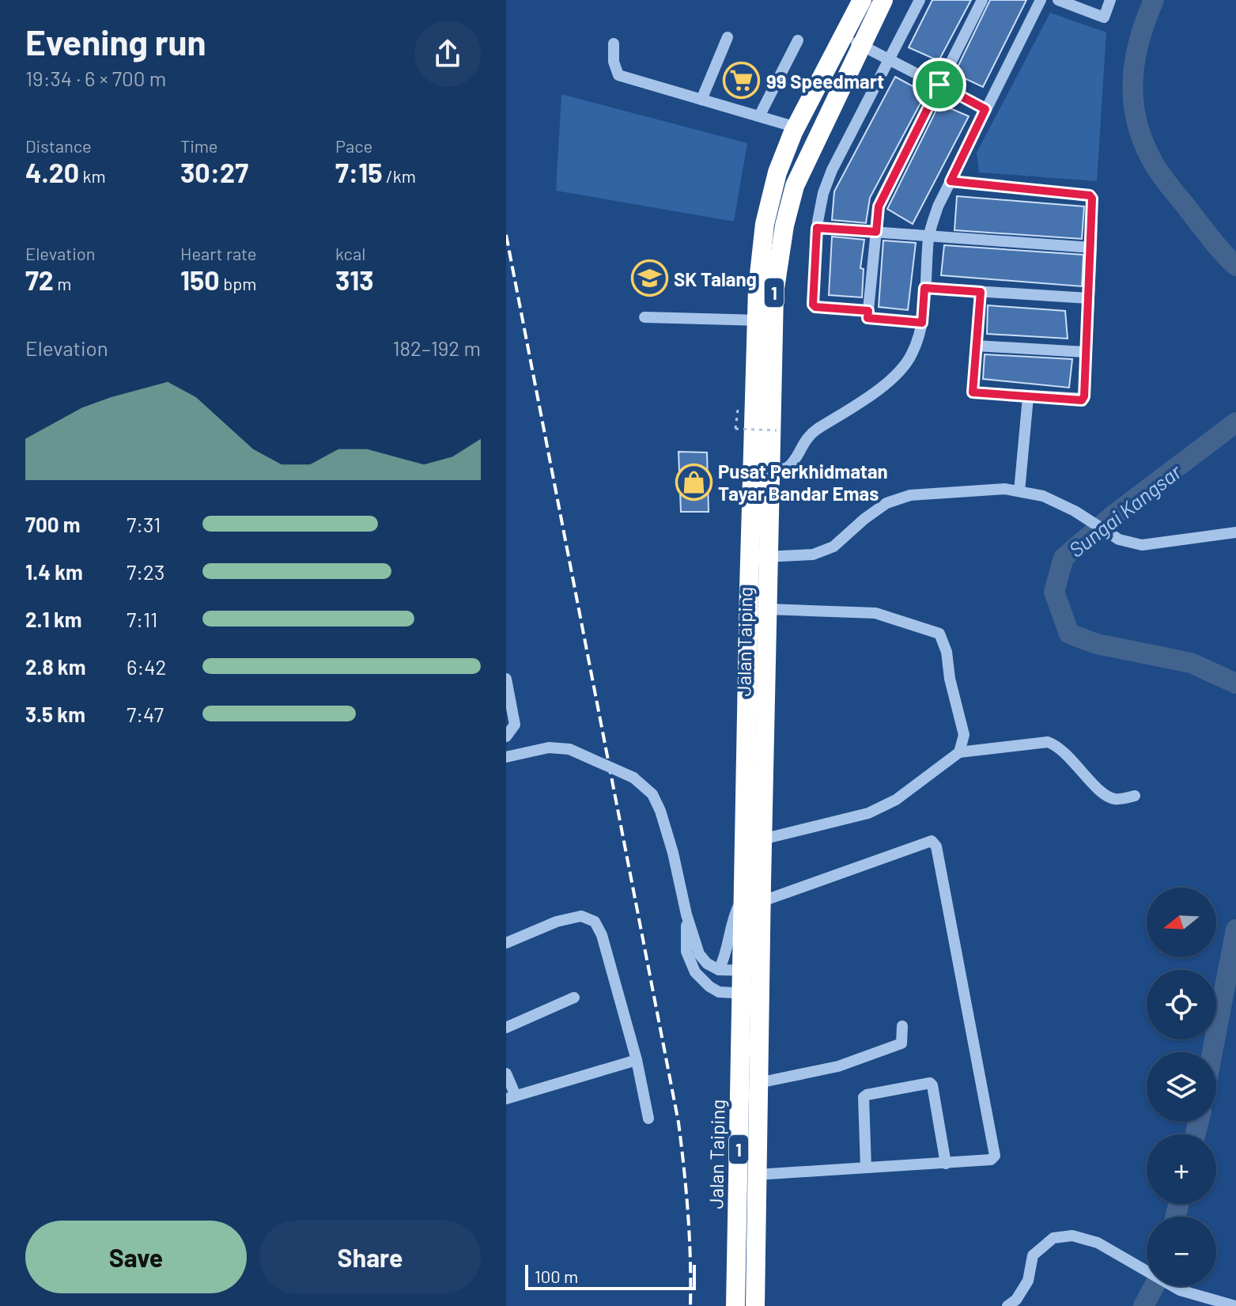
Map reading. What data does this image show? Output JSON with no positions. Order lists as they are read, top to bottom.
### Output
{
  "streets": {
    "highway": ["1", "Jalan Taiping"]
  },
  "water": ["Sungai Kangsar"],
  "places": {
    "supermarket": ["99 Speedmart"],
    "school or university": ["SK Talang"],
    "shop": ["Pusat Perkhidmatan Tayar Bandar Emas"]
  },
  "scale_bar": "100 m",
  "north": "left",
  "page": {
    "heading": ["Evening run", "19:34 · 6 × 700 m"],
    "stats": [
      ["Distance", "4.20 km"],
      ["Time", "30:27"],
      ["Pace", "7:15 /km"],
      ["Elevation", "72 m"],
      ["Heart rate", "150 bpm"],
      ["kcal", "313"]
    ],
    "chart": ["Elevation", "182–192 m"],
    "list": [
      {
        "name": "700 m",
        "note": "7:31"
      },
      {
        "name": "1.4 km",
        "note": "7:23"
      },
      {
        "name": "2.1 km",
        "note": "7:11"
      },
      {
        "name": "2.8 km",
        "note": "6:42"
      },
      {
        "name": "3.5 km",
        "note": "7:47"
      }
    ],
    "map_buttons": ["+", "−"],
    "buttons": ["Save", "Share"],
    "scale": "100 m"
  }
}
